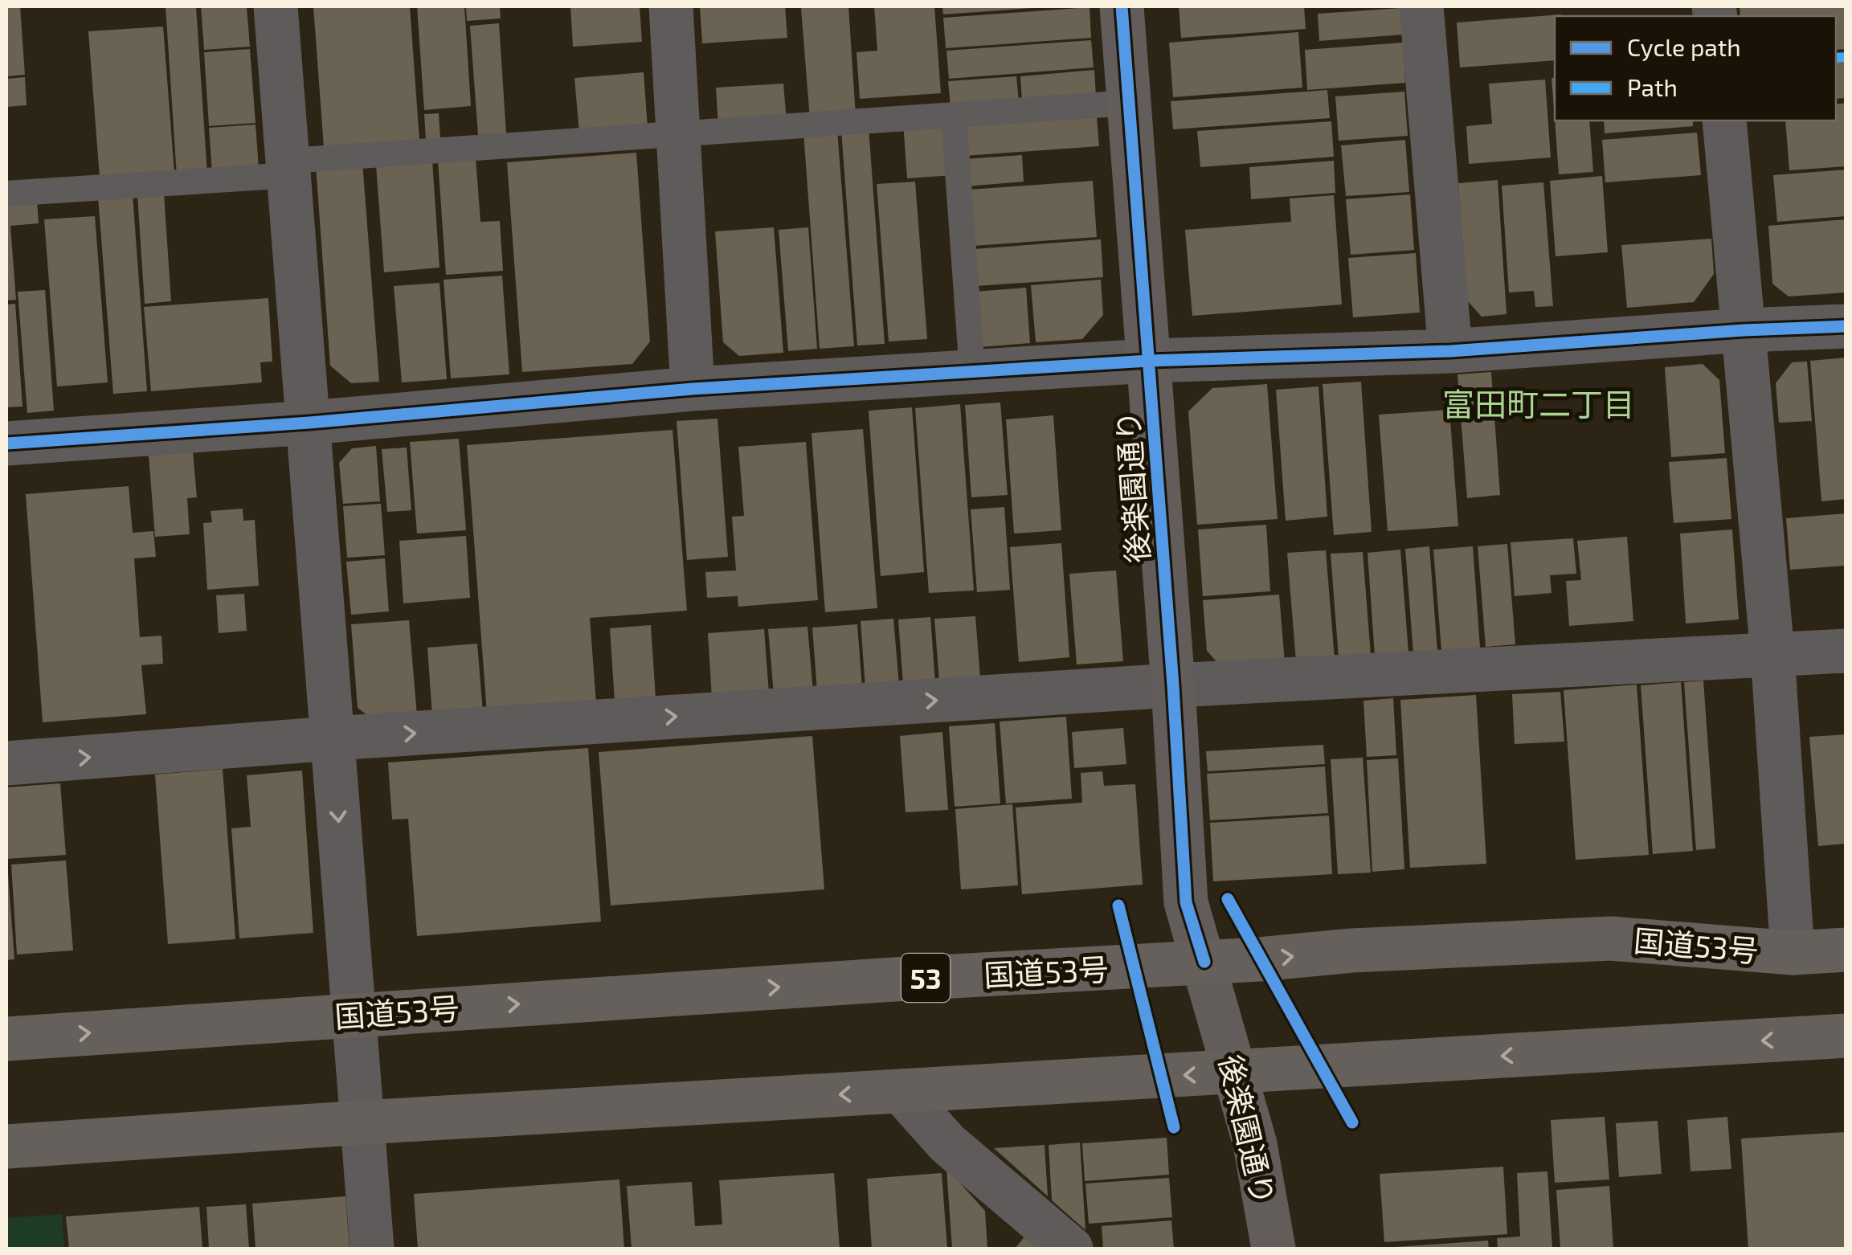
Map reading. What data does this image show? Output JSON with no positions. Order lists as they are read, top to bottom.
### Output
{
  "streets": {
    "highway": ["国道53号", "53"],
    "street": ["後楽園通り"]
  },
  "crossings": [
    ["後楽園通り", "国道53号"]
  ],
  "districts": ["富田町二丁目"],
  "legend": ["Cycle path", "Path"]
}
